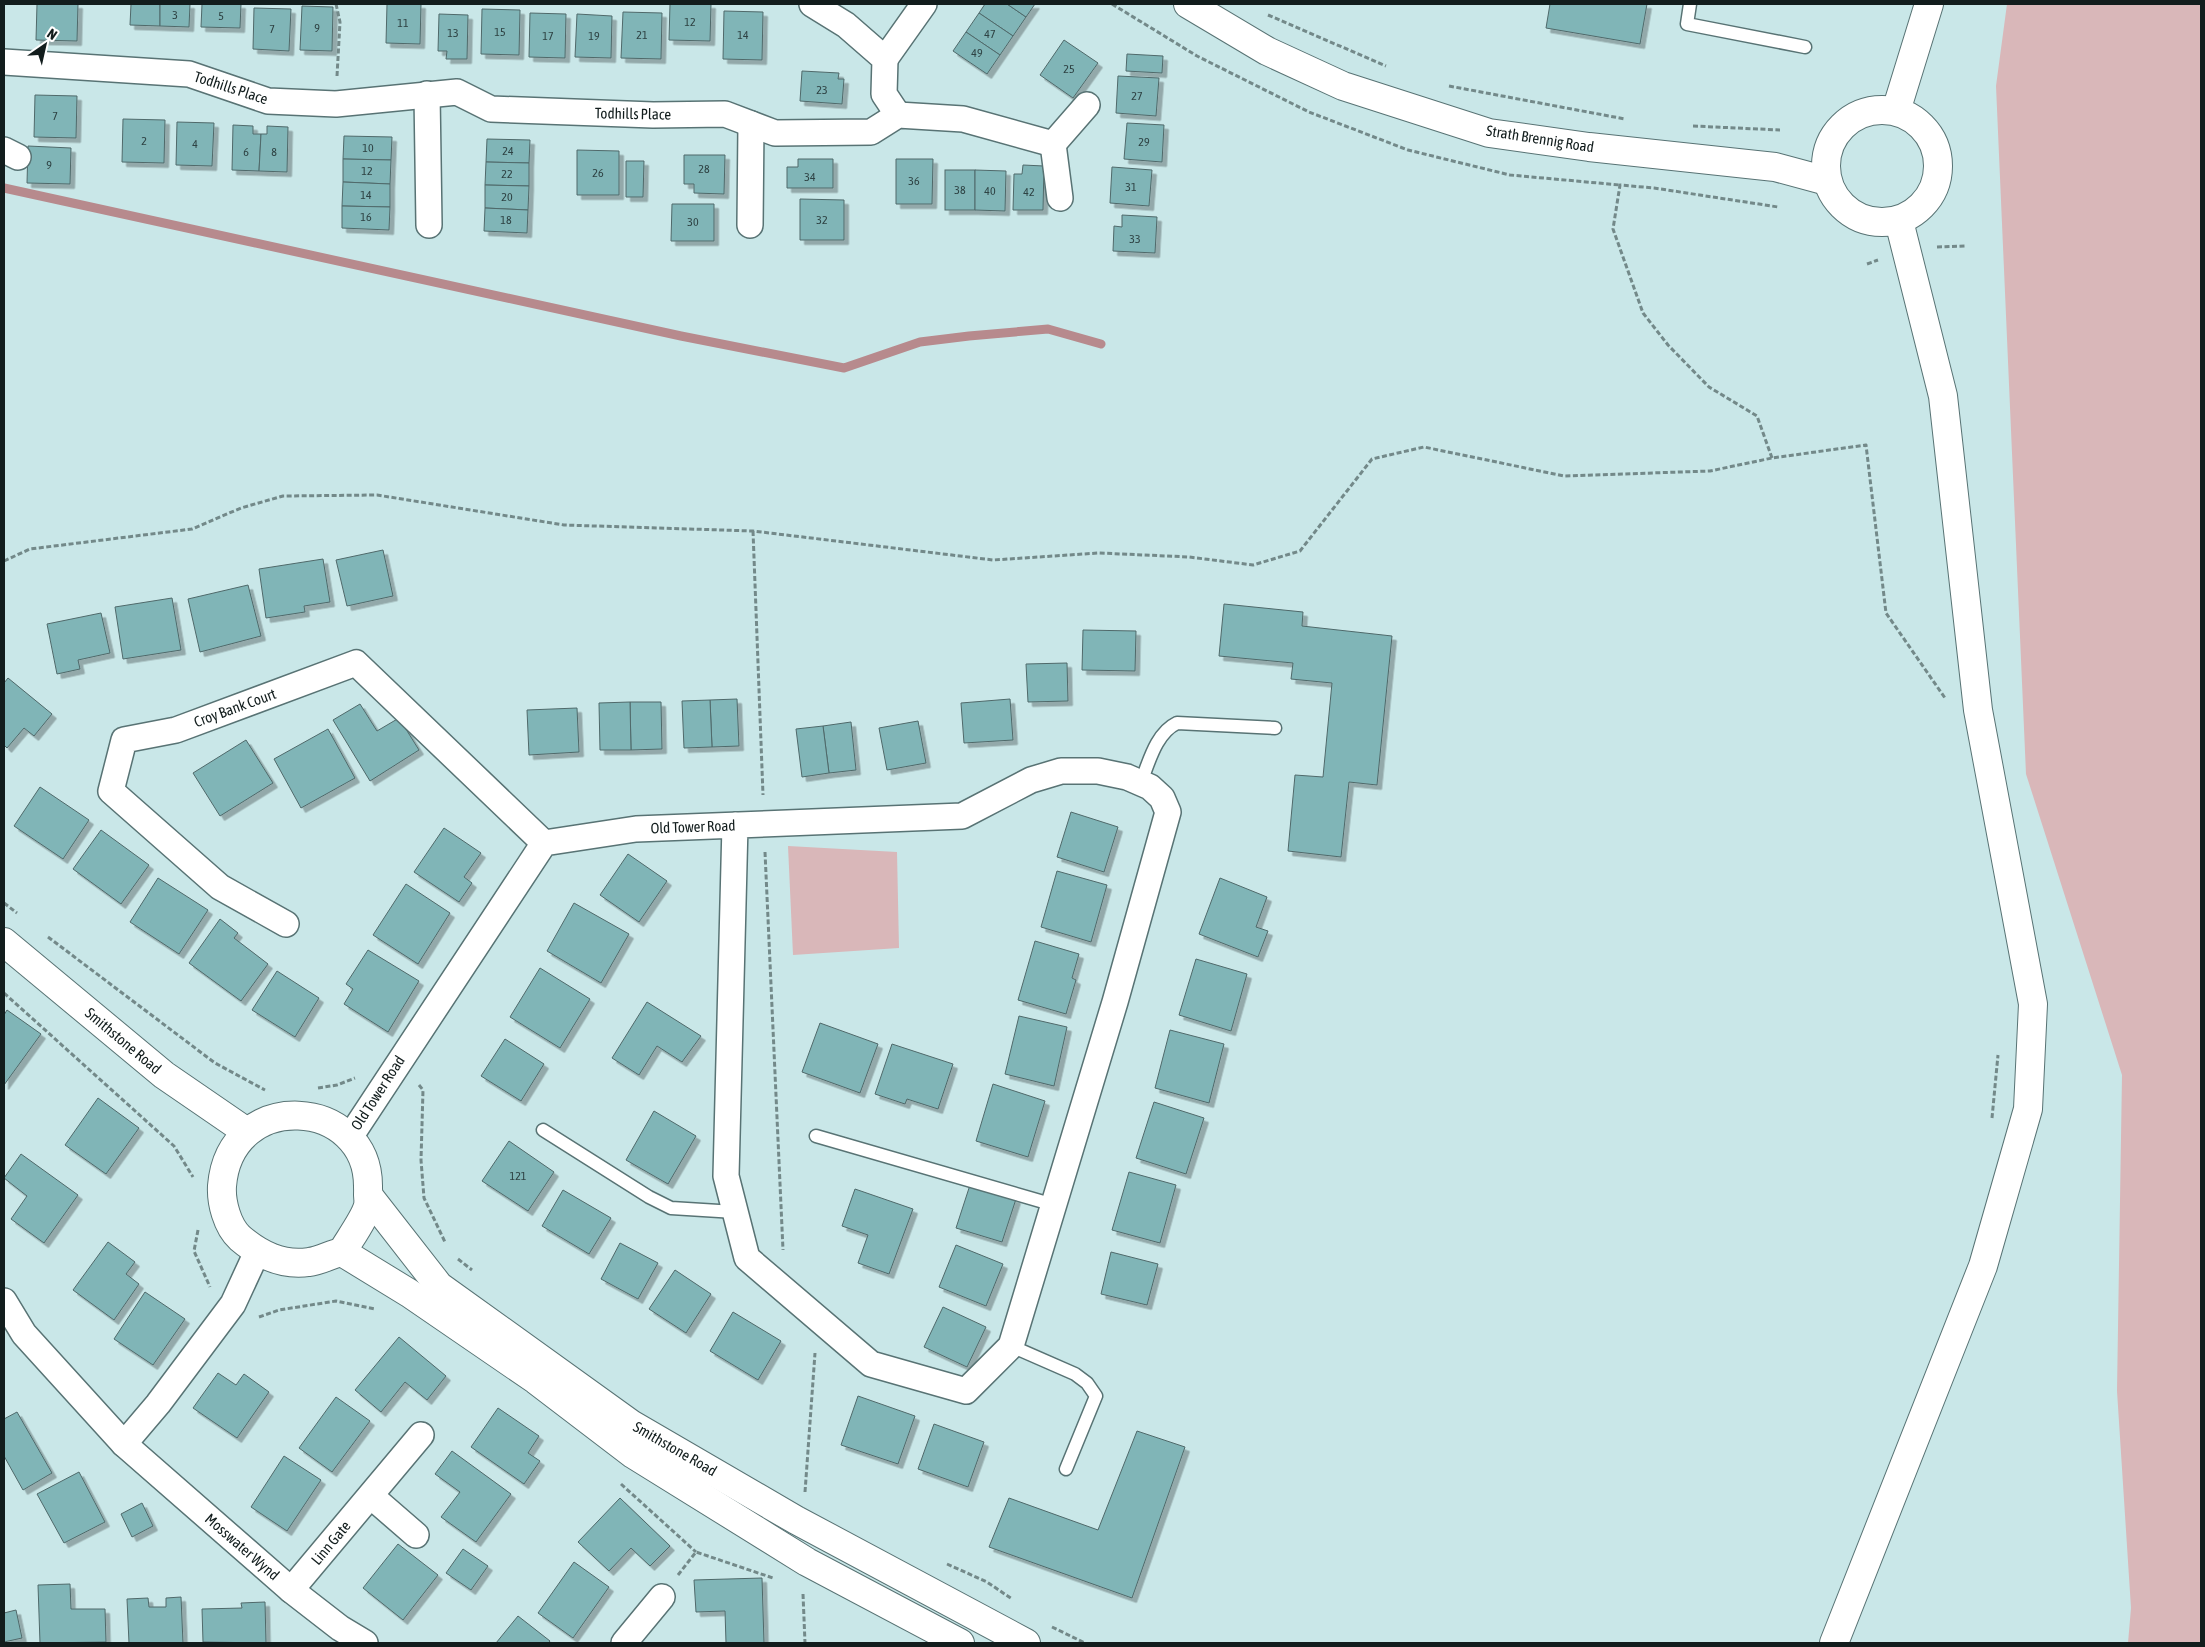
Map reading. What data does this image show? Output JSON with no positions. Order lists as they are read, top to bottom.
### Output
{
  "streets": {
    "street": [
      "Todhills Place",
      "Strath Brennig Road",
      "Croy Bank Court",
      "Old Tower Road",
      "Smithstone Road",
      "Linn Gate",
      "Mosswater Wynd"
    ]
  },
  "crossings": [
    ["Croy Bank Court", "Old Tower Road"],
    ["Old Tower Road", "Smithstone Road"],
    ["Linn Gate", "Mosswater Wynd"]
  ],
  "house_numbers": [
    "3",
    "5",
    "12",
    "11",
    "9",
    "7",
    "15",
    "13",
    "47",
    "21",
    "14",
    "17",
    "19",
    "49",
    "25",
    "23",
    "27",
    "7",
    "2",
    "29",
    "4",
    "10",
    "24",
    "6",
    "8",
    "9",
    "28",
    "12",
    "26",
    "22",
    "34",
    "36",
    "31",
    "38",
    "40",
    "42",
    "14",
    "20",
    "16",
    "18",
    "32",
    "30",
    "33",
    "121"
  ],
  "north": "top right"
}
